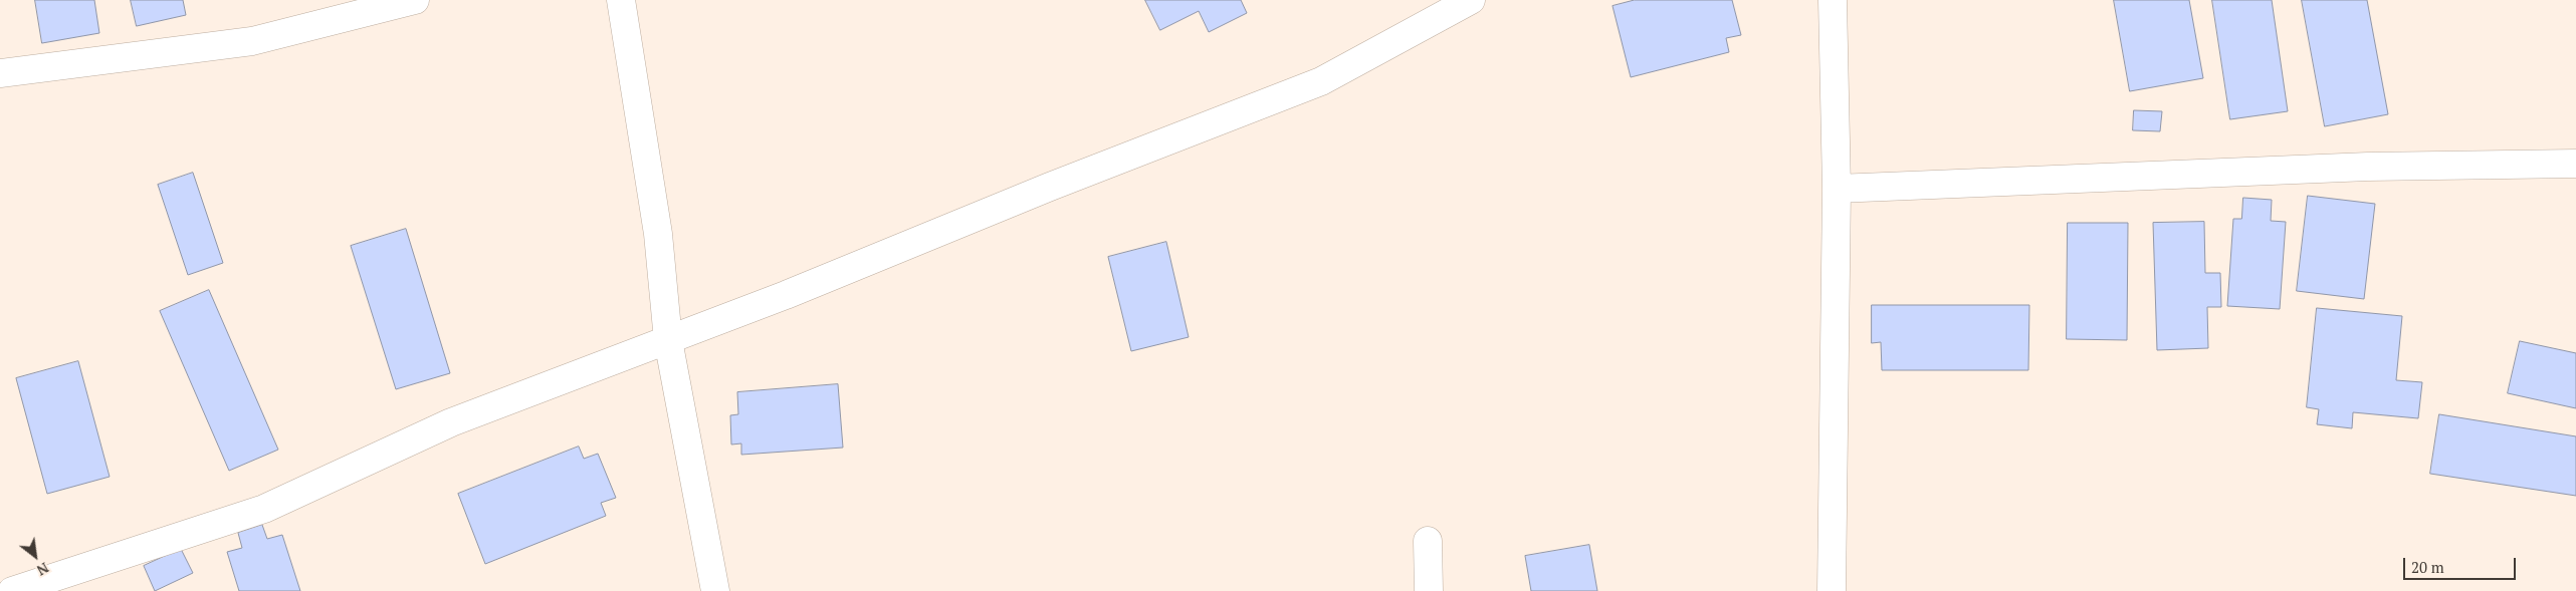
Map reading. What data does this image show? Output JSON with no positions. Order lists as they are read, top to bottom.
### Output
{
  "scale_bar": "20 m",
  "north": "bottom right"
}
